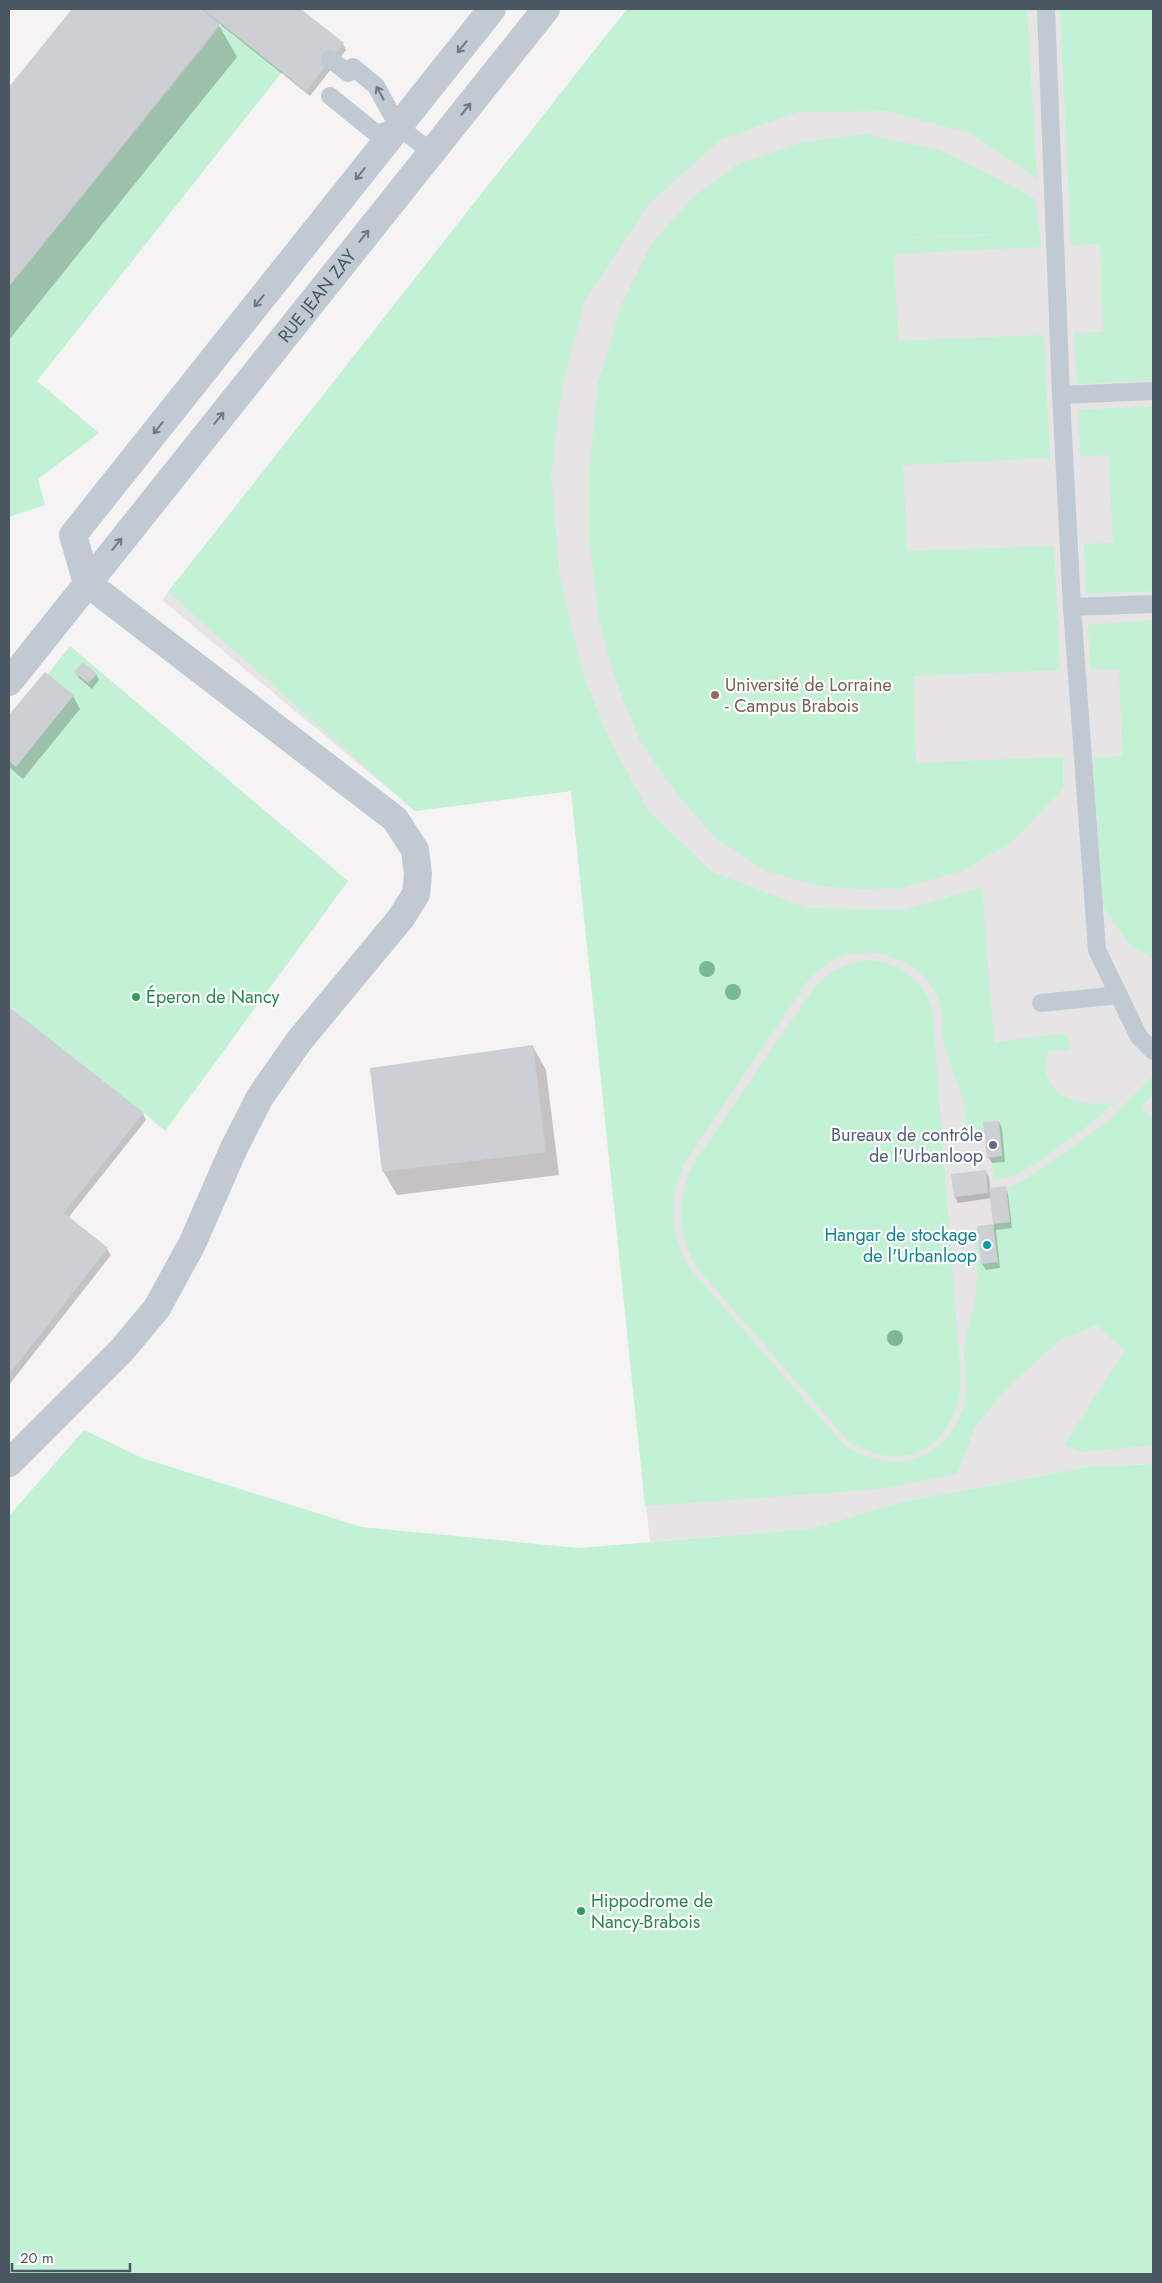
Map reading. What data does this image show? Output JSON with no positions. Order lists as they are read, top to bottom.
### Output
{
  "streets": {
    "street": ["RUE JEAN ZAY"]
  },
  "places": [
    "Université de Lorraine - Campus Brabois",
    "Éperon de Nancy",
    "Bureaux de contrôle de l'Urbanloop",
    "Hangar de stockage de l'Urbanloop",
    "Hippodrome de Nancy-Brabois"
  ],
  "scale_bar": "20 m"
}
